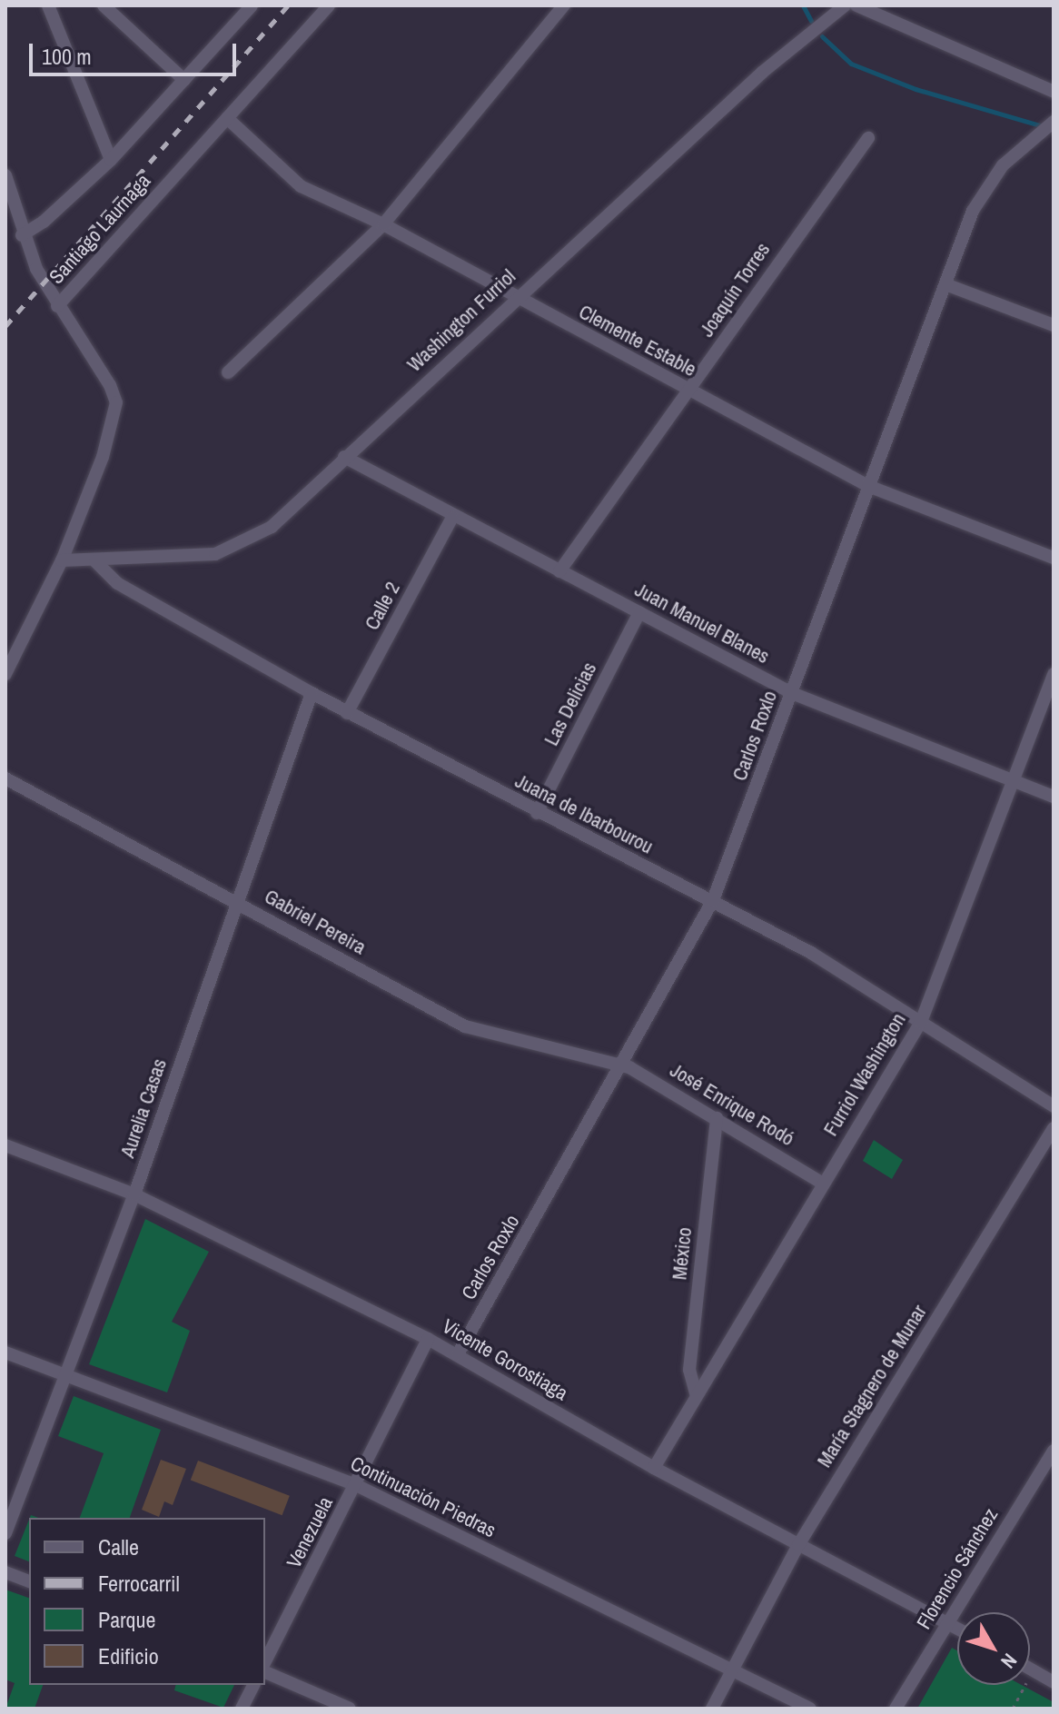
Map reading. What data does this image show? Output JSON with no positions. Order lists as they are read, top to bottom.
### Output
{
  "streets": {
    "street": [
      "Santiago Laurnaga",
      "Joaquín Torres",
      "Washington Furriol",
      "Clemente Estable",
      "Calle 2",
      "Juan Manuel Blanes",
      "Las Delicias",
      "Carlos Roxlo",
      "Juana de Ibarbourou",
      "Gabriel Pereira",
      "Furriol Washington",
      "José Enrique Rodó",
      "Aurelia Casas",
      "México",
      "Vicente Gorostiaga",
      "María Stagnero de Munar",
      "Continuación Piedras",
      "Venezuela",
      "Florencio Sánchez"
    ]
  },
  "crossings": [
    ["Santiago Laurnaga", "Washington Furriol"],
    ["Santiago Laurnaga", "Clemente Estable"],
    ["Joaquín Torres", "Clemente Estable"],
    ["Joaquín Torres", "Juan Manuel Blanes"],
    ["Washington Furriol", "Clemente Estable"],
    ["Washington Furriol", "Juan Manuel Blanes"],
    ["Washington Furriol", "Juana de Ibarbourou"],
    ["Clemente Estable", "Carlos Roxlo"],
    ["Calle 2", "Juan Manuel Blanes"],
    ["Calle 2", "Juana de Ibarbourou"],
    ["Juan Manuel Blanes", "Las Delicias"],
    ["Juan Manuel Blanes", "Carlos Roxlo"],
    ["Juan Manuel Blanes", "Furriol Washington"],
    ["Las Delicias", "Juana de Ibarbourou"],
    ["Carlos Roxlo", "Juana de Ibarbourou"],
    ["Carlos Roxlo", "Gabriel Pereira"],
    ["Carlos Roxlo", "José Enrique Rodó"],
    ["Carlos Roxlo", "Vicente Gorostiaga"],
    ["Juana de Ibarbourou", "Furriol Washington"],
    ["Juana de Ibarbourou", "Aurelia Casas"],
    ["Gabriel Pereira", "José Enrique Rodó"],
    ["Gabriel Pereira", "Aurelia Casas"],
    ["Furriol Washington", "José Enrique Rodó"],
    ["Furriol Washington", "México"],
    ["Furriol Washington", "Vicente Gorostiaga"],
    ["José Enrique Rodó", "México"],
    ["Aurelia Casas", "Vicente Gorostiaga"],
    ["Aurelia Casas", "Continuación Piedras"],
    ["Vicente Gorostiaga", "María Stagnero de Munar"],
    ["Vicente Gorostiaga", "Venezuela"],
    ["Vicente Gorostiaga", "Florencio Sánchez"],
    ["María Stagnero de Munar", "Continuación Piedras"],
    ["Continuación Piedras", "Venezuela"]
  ],
  "legend": [
    "Calle",
    "Ferrocarril",
    "Parque",
    "Edificio"
  ],
  "scale_bar": "100 m",
  "north": "bottom right"
}
